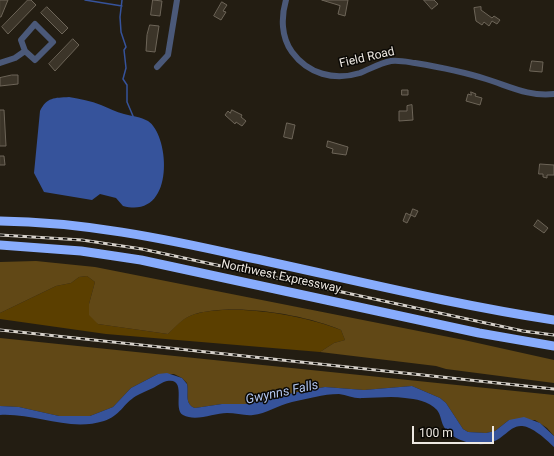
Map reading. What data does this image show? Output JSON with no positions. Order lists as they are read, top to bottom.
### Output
{
  "streets": {
    "highway": ["Northwest Expressway"],
    "street": ["Field Road"]
  },
  "water": ["Gwynns Falls"],
  "scale_bar": "100 m"
}
